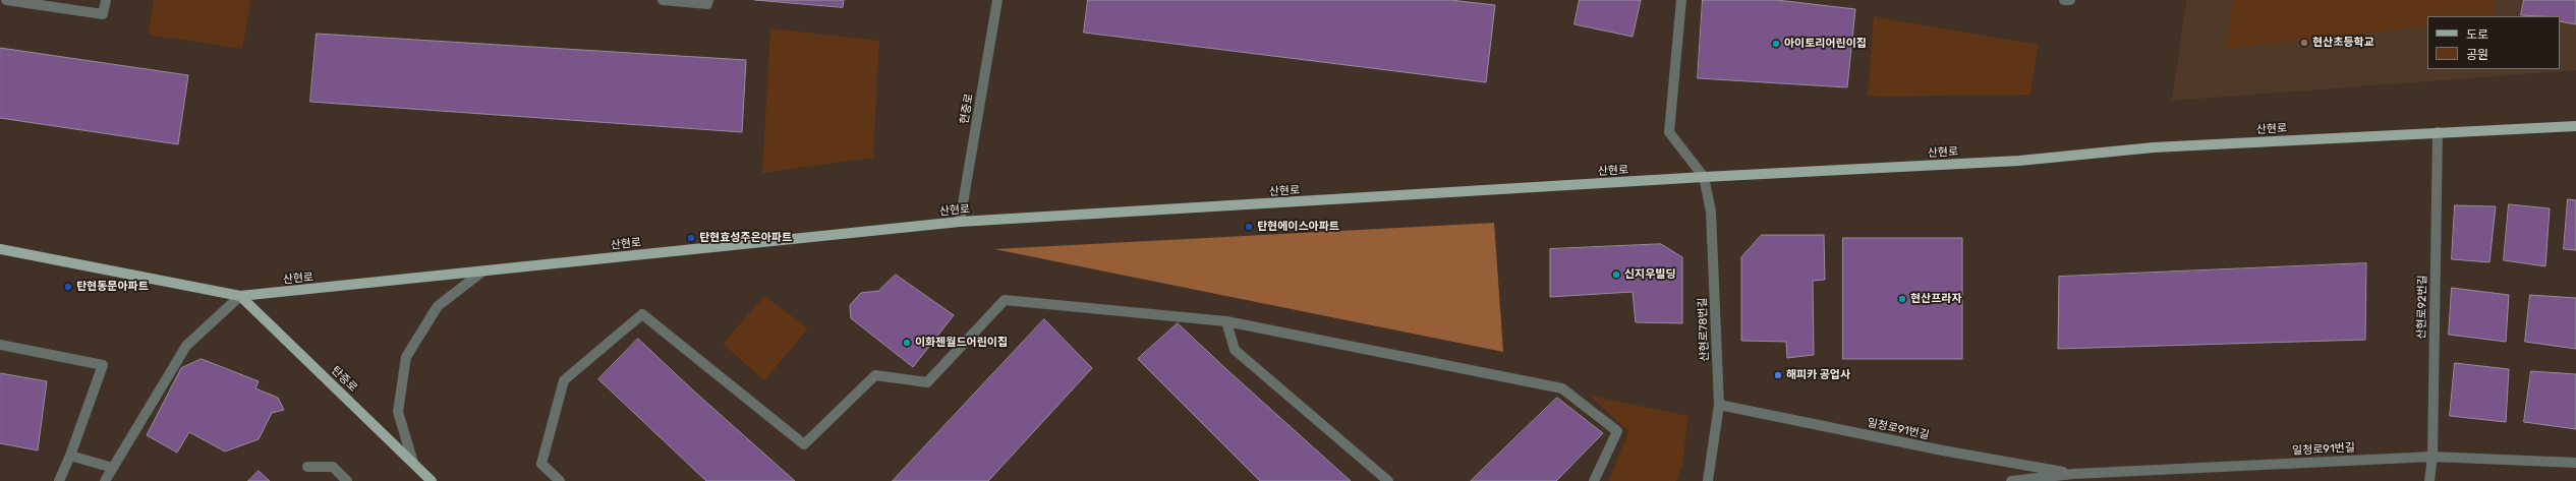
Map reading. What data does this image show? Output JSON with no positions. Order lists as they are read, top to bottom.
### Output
{
  "streets": {
    "main road": ["산현로", "탄중로"],
    "street": [
      "현중로",
      "산현로92번길",
      "산현로78번길",
      "일청로91번길"
    ]
  },
  "crossings": [
    ["현중로", "산현로"],
    ["산현로", "산현로92번길"],
    ["산현로", "산현로78번길"],
    ["산현로", "탄중로"],
    ["산현로92번길", "일청로91번길"],
    ["산현로78번길", "일청로91번길"]
  ],
  "places": [
    "현산초등학교",
    "아이토리어린이집",
    "탄현에이스아파트",
    "탄현효성주은아파트",
    "신지우빌딩",
    "탄현동문아파트",
    "현산프라자",
    "이화젠월드어린이집",
    "해피카 공업사"
  ],
  "legend": ["도로", "공원"]
}
